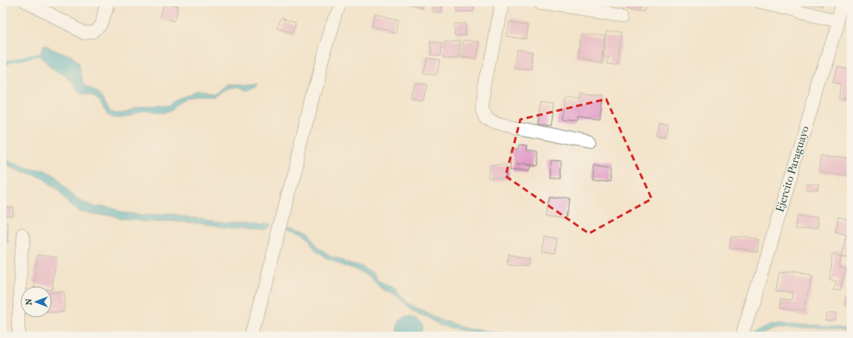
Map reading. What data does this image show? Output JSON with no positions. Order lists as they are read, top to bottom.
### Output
{
  "streets": {
    "street": ["Ejercito Paraguayo"]
  },
  "north": "left"
}
